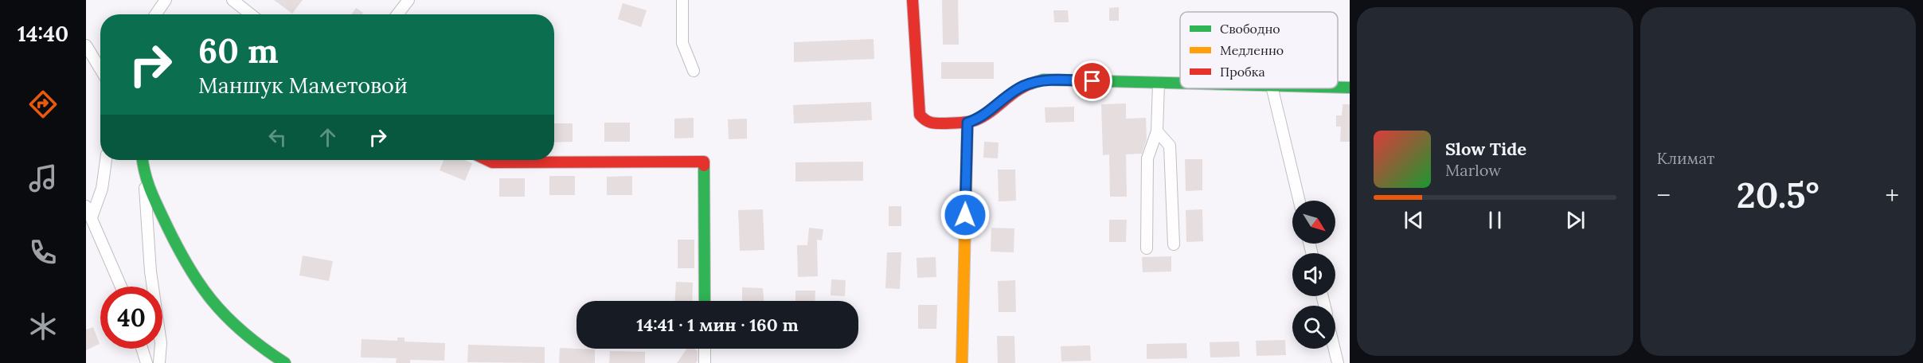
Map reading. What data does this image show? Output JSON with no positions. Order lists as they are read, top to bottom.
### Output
{
  "legend": ["Свободно", "Медленно", "Пробка"],
  "north": "bottom right",
  "page": {
    "tabs": "14:40",
    "tile": "Климат",
    "turn": ["60 m", "Маншук Маметовой"],
    "song": ["Slow Tide", "Marlow"],
    "heat": ["−", "20.5°", "+"],
    "limit": "40",
    "trip": "14:41 · 1 мин · 160 m"
  }
}
